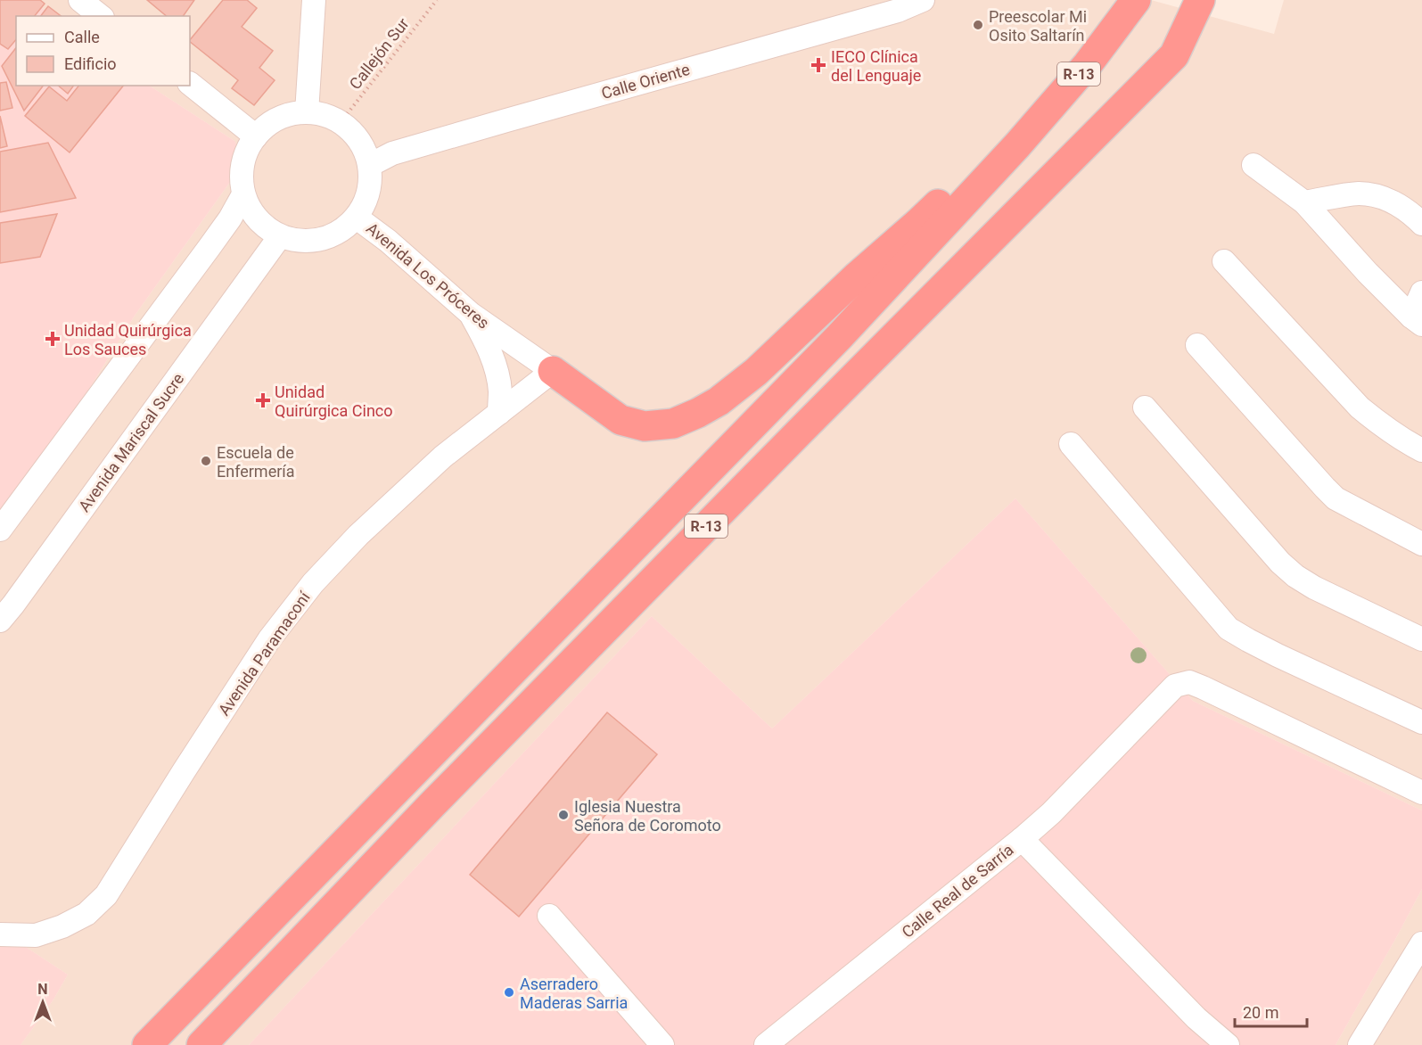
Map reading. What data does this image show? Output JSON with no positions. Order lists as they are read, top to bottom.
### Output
{
  "streets": {
    "highway": ["R-13"],
    "street": [
      "Calle Oriente",
      "Avenida Los Próceres",
      "Avenida Mariscal Sucre",
      "Avenida Paramaconí",
      "Calle Real de Sarría"
    ],
    "path": ["Callejón Sur"]
  },
  "crossings": [
    ["Callejón Sur", "Calle Oriente"],
    ["Callejón Sur", "Avenida Los Próceres"],
    ["Callejón Sur", "Avenida Mariscal Sucre"],
    ["Calle Oriente", "Avenida Los Próceres"],
    ["Calle Oriente", "Avenida Mariscal Sucre"],
    ["Avenida Los Próceres", "Avenida Mariscal Sucre"],
    ["Avenida Los Próceres", "Avenida Paramaconí"]
  ],
  "places": {
    "other": [
      "Preescolar Mi Osito Saltarín",
      "Escuela de Enfermería",
      "Iglesia Nuestra Señora de Coromoto",
      "Aserradero Maderas Sarria"
    ],
    "health": ["IECO Clínica del Lenguaje", "Unidad Quirúrgica Los Sauces", "Unidad Quirúrgica Cinco"]
  },
  "legend": ["Calle", "Edificio"],
  "scale_bar": "20 m",
  "north": "top"
}
